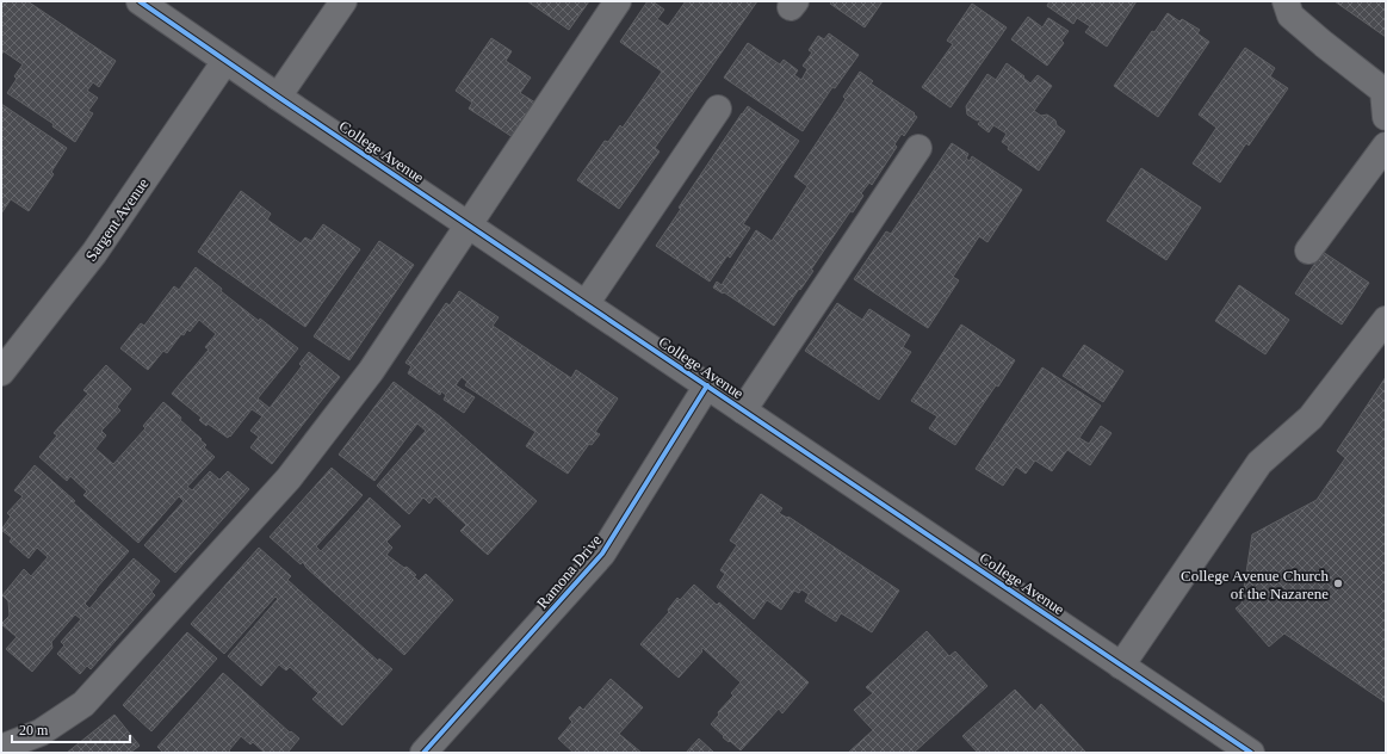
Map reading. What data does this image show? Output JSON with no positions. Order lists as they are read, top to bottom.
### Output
{
  "streets": {
    "street": ["College Avenue", "Sargent Avenue", "Ramona Drive"]
  },
  "crossings": [
    ["College Avenue", "Sargent Avenue"],
    ["College Avenue", "Ramona Drive"]
  ],
  "places": ["College Avenue Church of the Nazarene"],
  "scale_bar": "20 m"
}
